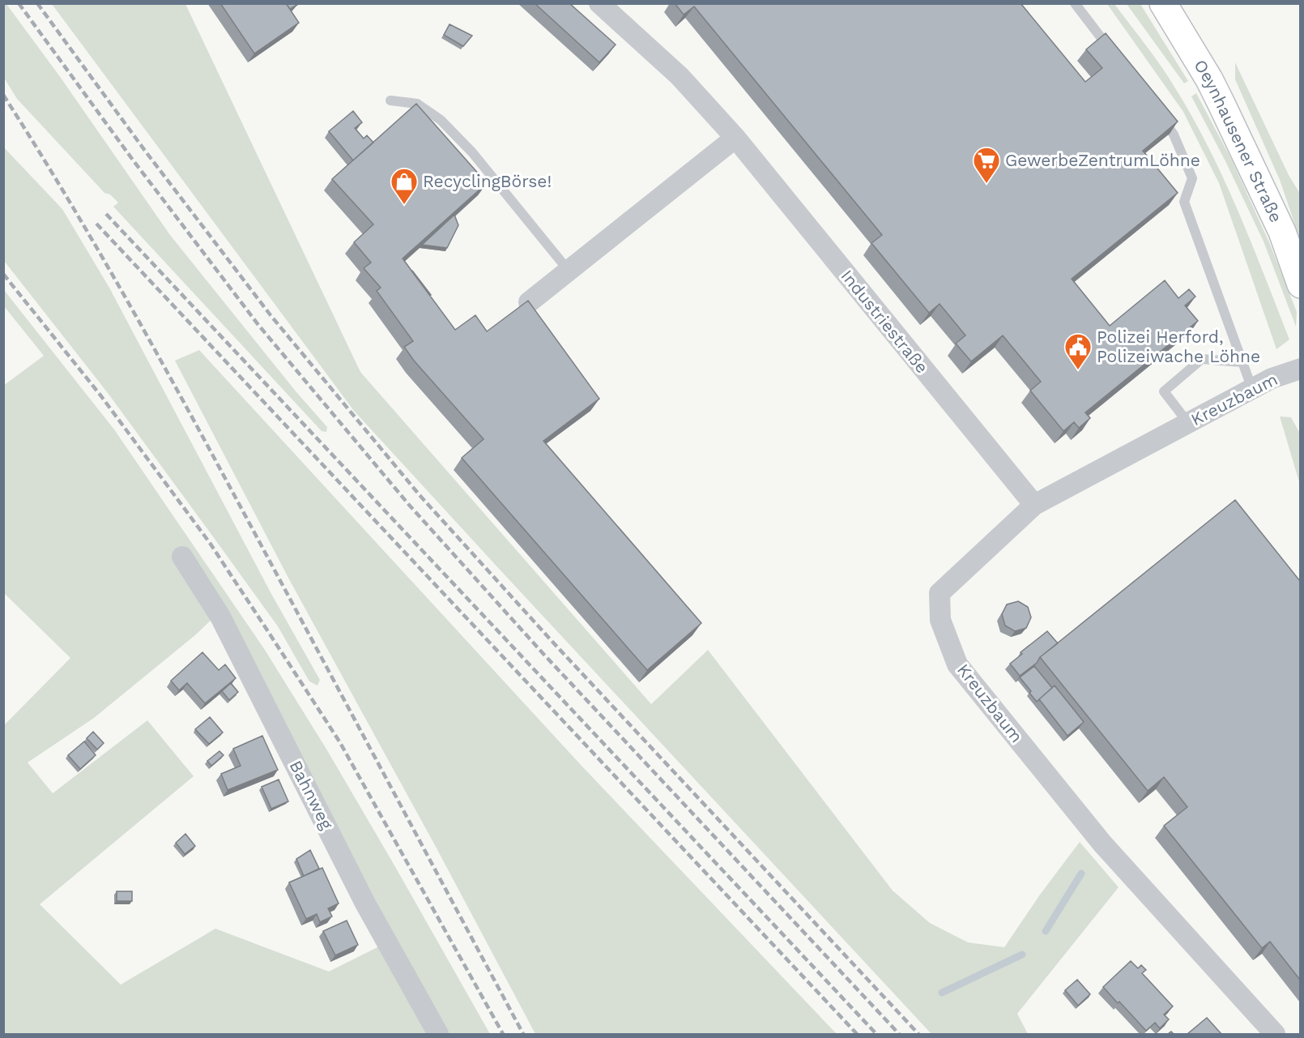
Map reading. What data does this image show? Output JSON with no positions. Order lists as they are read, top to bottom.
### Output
{
  "streets": {
    "main road": ["Oeynhausener Straße"],
    "street": ["Industriestraße", "Kreuzbaum", "Bahnweg"]
  },
  "crossings": [
    ["Industriestraße", "Kreuzbaum"]
  ],
  "places": {
    "supermarket": ["GewerbeZentrumLöhne"],
    "shop": ["RecyclingBörse!"],
    "public building": ["Polizei Herford, Polizeiwache Löhne"]
  }
}
